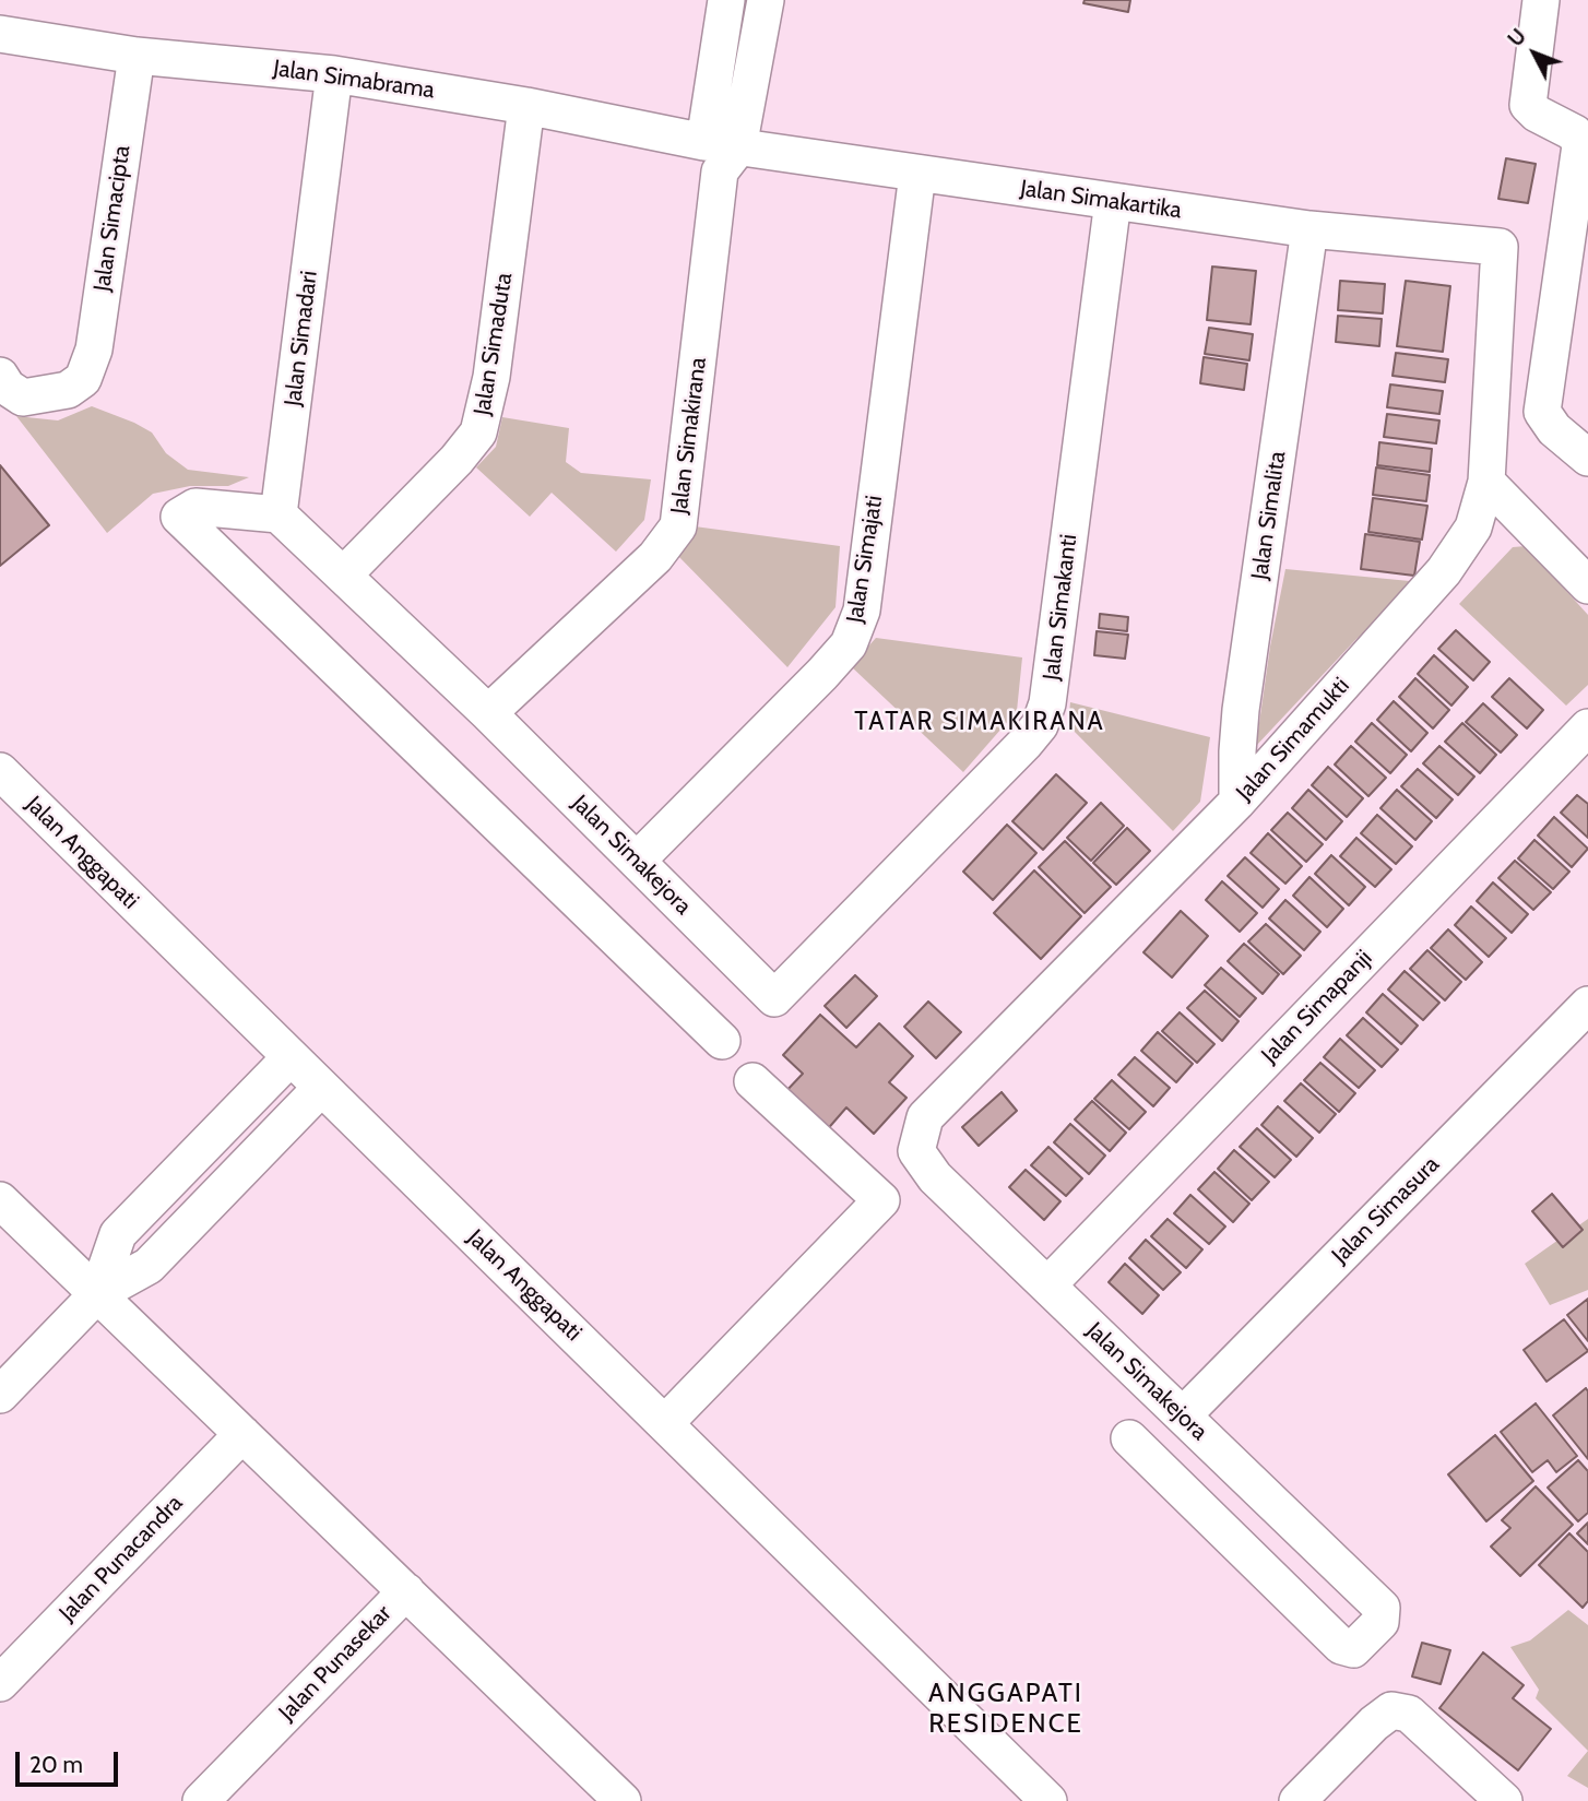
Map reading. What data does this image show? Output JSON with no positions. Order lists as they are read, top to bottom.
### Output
{
  "streets": {
    "street": [
      "Jalan Simabrama",
      "Jalan Simakartika",
      "Jalan Simacipta",
      "Jalan Simadari",
      "Jalan Simaduta",
      "Jalan Simakirana",
      "Jalan Simalita",
      "Jalan Simajati",
      "Jalan Simakanti",
      "Jalan Simamukti",
      "Jalan Anggapati",
      "Jalan Simakejora",
      "Jalan Simapanji",
      "Jalan Simasura",
      "Jalan Punacandra",
      "Jalan Punasekar"
    ]
  },
  "crossings": [
    ["Jalan Simabrama", "Jalan Simakartika"],
    ["Jalan Simabrama", "Jalan Simacipta"],
    ["Jalan Simabrama", "Jalan Simadari"],
    ["Jalan Simabrama", "Jalan Simaduta"],
    ["Jalan Simabrama", "Jalan Simakirana"],
    ["Jalan Simakartika", "Jalan Simakirana"],
    ["Jalan Simakartika", "Jalan Simalita"],
    ["Jalan Simakartika", "Jalan Simajati"],
    ["Jalan Simakartika", "Jalan Simakanti"],
    ["Jalan Simakartika", "Jalan Simamukti"],
    ["Jalan Simaduta", "Jalan Simakejora"],
    ["Jalan Simakirana", "Jalan Simakejora"],
    ["Jalan Simalita", "Jalan Simamukti"],
    ["Jalan Simajati", "Jalan Simakejora"],
    ["Jalan Simakanti", "Jalan Simakejora"],
    ["Jalan Simamukti", "Jalan Simakejora"],
    ["Jalan Simakejora", "Jalan Simapanji"],
    ["Jalan Simakejora", "Jalan Simasura"]
  ],
  "districts": ["TATAR SIMAKIRANA", "ANGGAPATI RESIDENCE"],
  "scale_bar": "20 m",
  "north": "top left"
}
